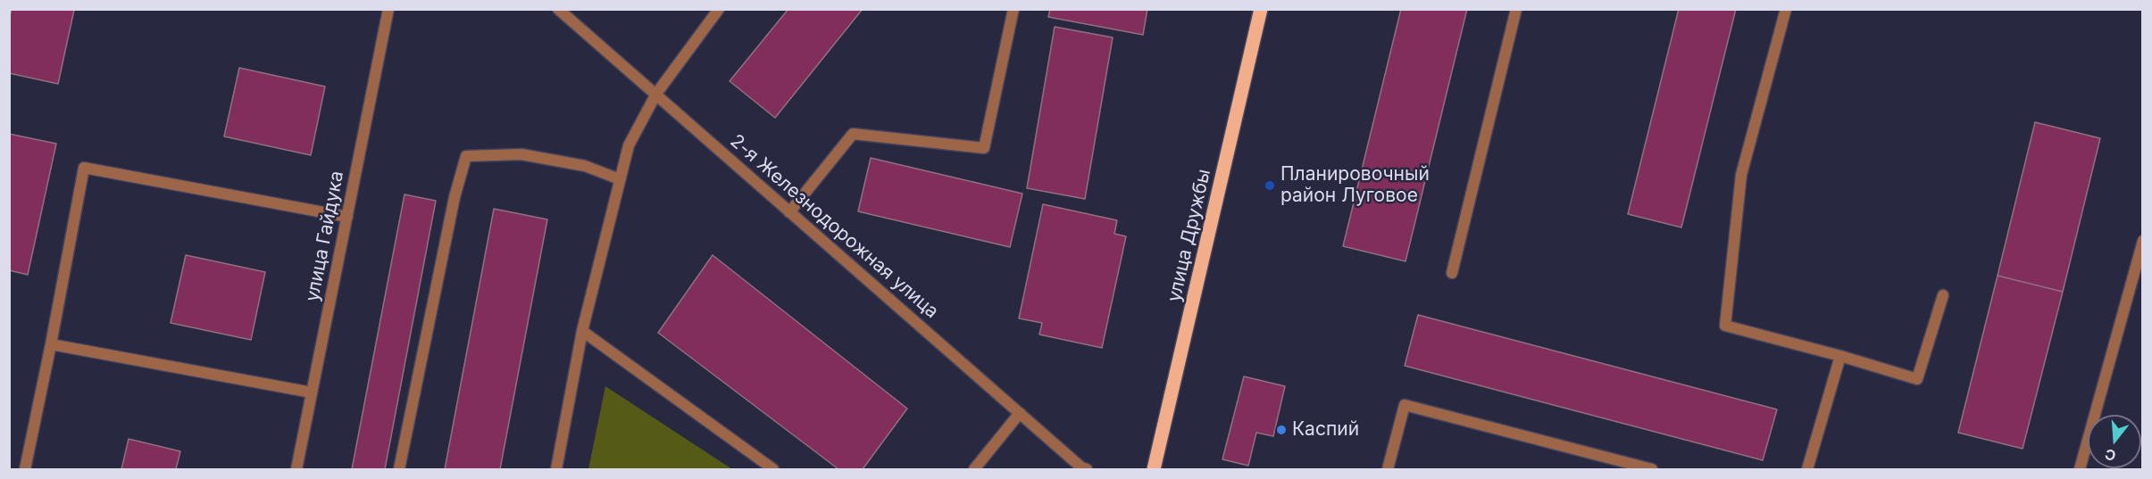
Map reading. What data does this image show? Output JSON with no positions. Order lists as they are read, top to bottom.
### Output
{
  "streets": {
    "main road": ["улица Дружбы"],
    "street": ["2-я Железнодорожная улица", "улица Гайдука"]
  },
  "places": ["Планировочный район Луговое", "Каспий"],
  "north": "bottom"
}
